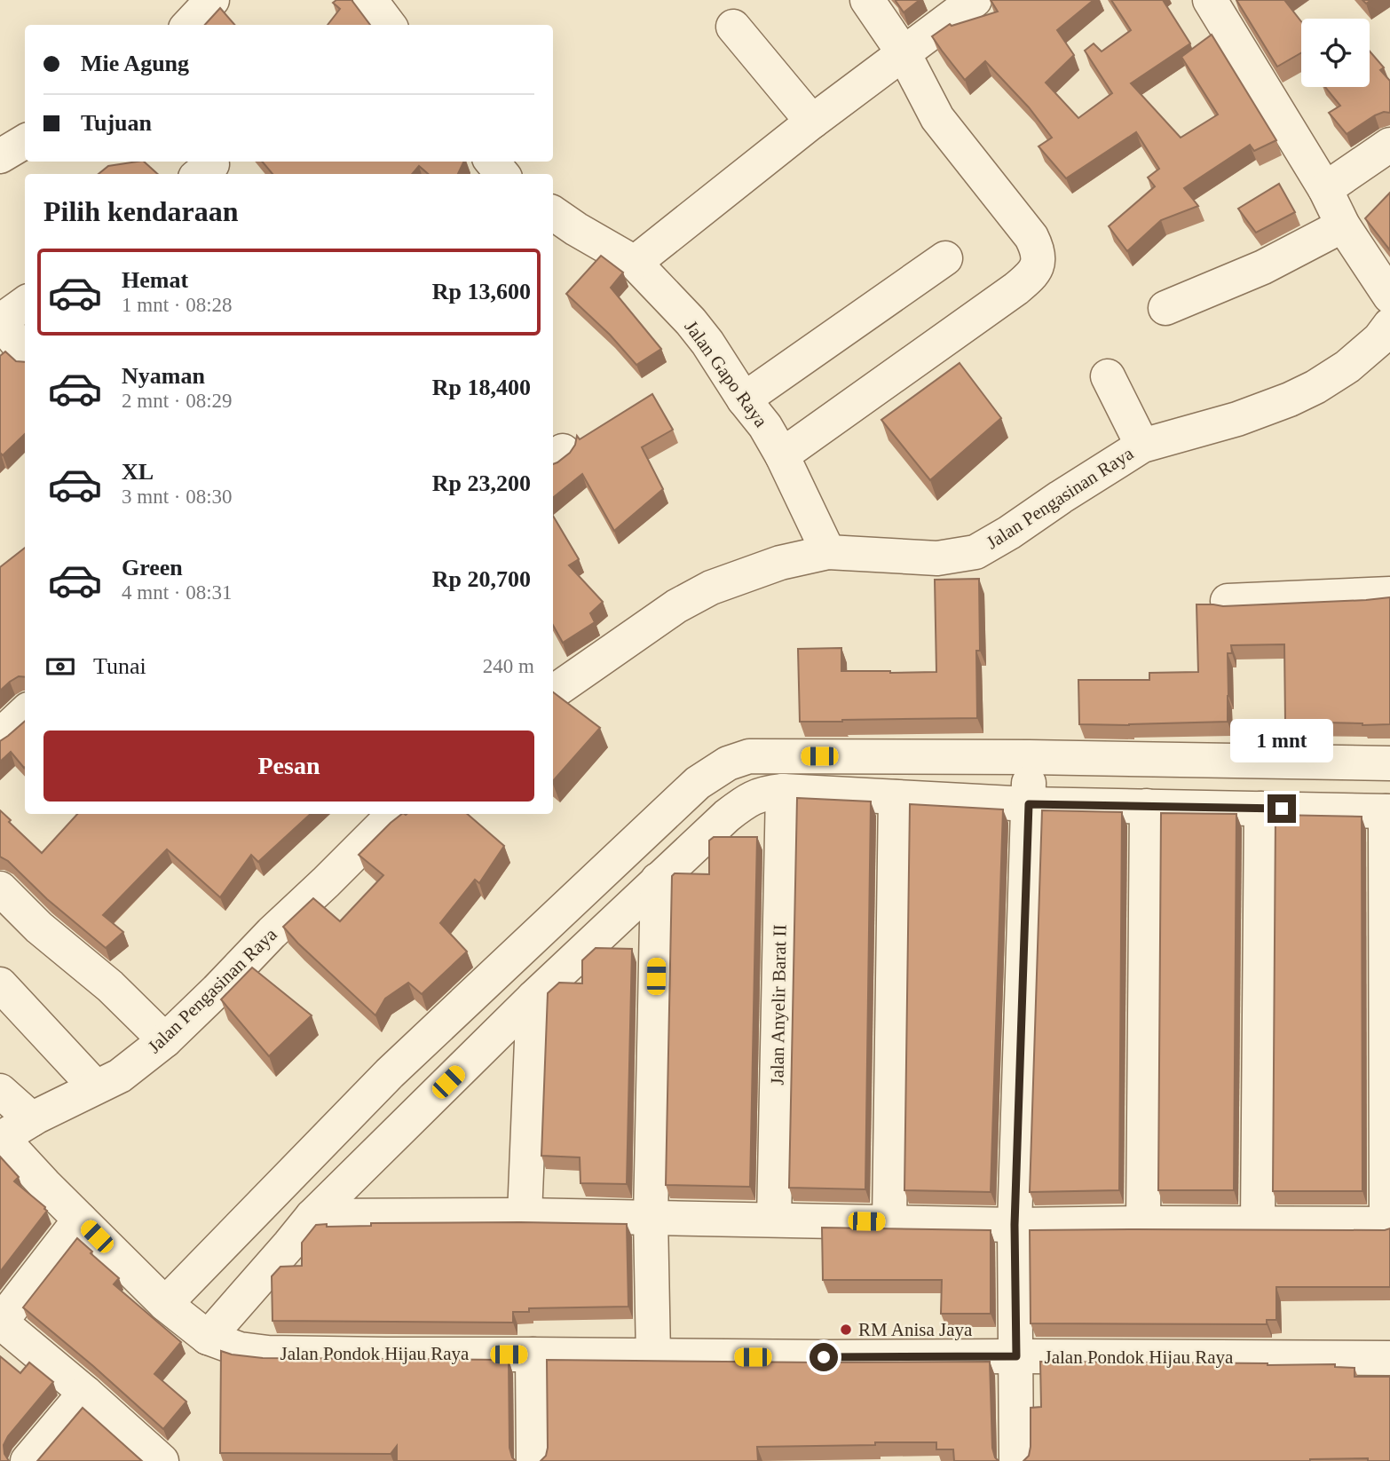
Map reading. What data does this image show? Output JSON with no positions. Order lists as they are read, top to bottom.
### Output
{
  "streets": {
    "street": [
      "Jalan Gapo Raya",
      "Jalan Pengasinan Raya",
      "Jalan Anyelir Barat II",
      "Jalan Pondok Hijau Raya"
    ]
  },
  "crossings": [
    ["Jalan Gapo Raya", "Jalan Pengasinan Raya"],
    ["Jalan Pengasinan Raya", "Jalan Pondok Hijau Raya"]
  ],
  "places": ["RM Anisa Jaya"],
  "page": {
    "banner": ["Mie Agung", "Tujuan"],
    "heading": "Pilih kendaraan",
    "list": [
      {
        "name": "Hemat",
        "note": "1 mnt · 08:28",
        "value": "Rp 13,600"
      },
      {
        "name": "Nyaman",
        "note": "2 mnt · 08:29",
        "value": "Rp 18,400"
      },
      {
        "name": "XL",
        "note": "3 mnt · 08:30",
        "value": "Rp 23,200"
      },
      {
        "name": "Green",
        "note": "4 mnt · 08:31",
        "value": "Rp 20,700"
      }
    ],
    "pay": ["Tunai", "240 m"],
    "buttons": "Pesan",
    "bubble": "1 mnt"
  }
}
